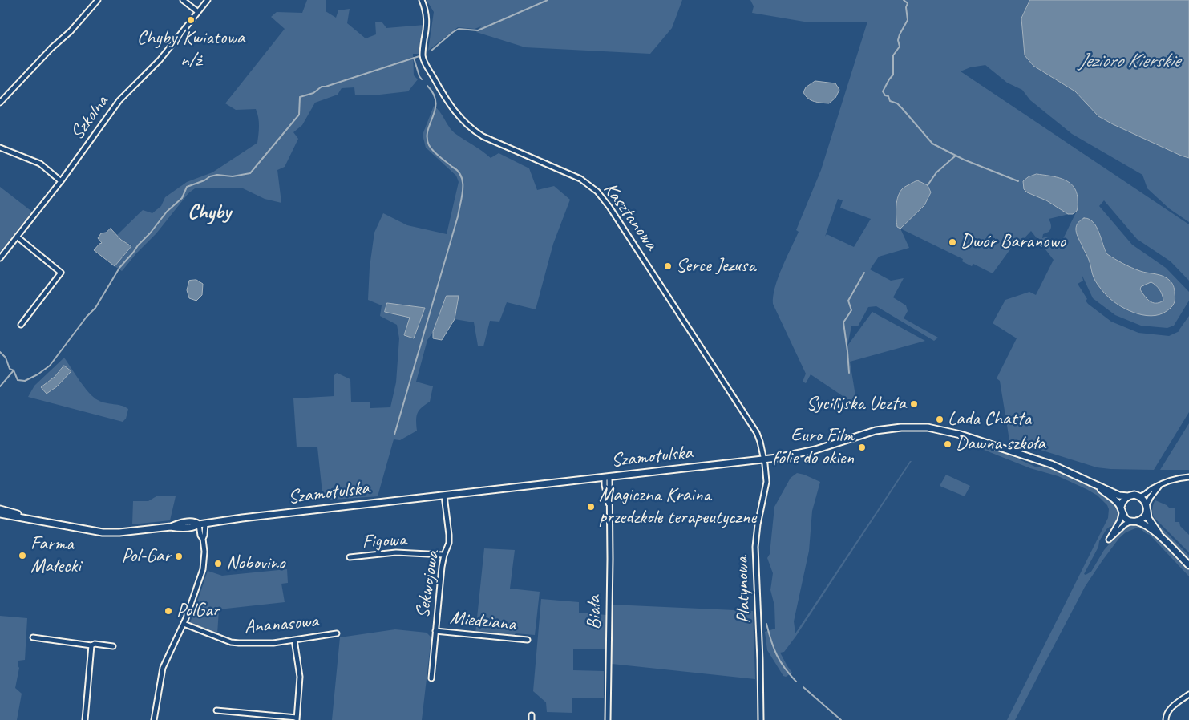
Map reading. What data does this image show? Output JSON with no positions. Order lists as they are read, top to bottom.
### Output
{
  "streets": {
    "street": [
      "Szkolna",
      "Kasztanowa",
      "Szamotulska",
      "Figowa",
      "Sekwojowa",
      "Platynowa",
      "Biała",
      "Miedziana",
      "Ananasowa"
    ]
  },
  "crossings": [
    ["Kasztanowa", "Szamotulska"],
    ["Kasztanowa", "Platynowa"],
    ["Szamotulska", "Sekwojowa"],
    ["Szamotulska", "Platynowa"],
    ["Szamotulska", "Biała"],
    ["Figowa", "Sekwojowa"],
    ["Sekwojowa", "Miedziana"]
  ],
  "districts": ["Chyby"],
  "water": ["Jezioro Kierskie"],
  "places": [
    "Chyby/Kwiatowa n/ż",
    "Dwór Baranowo",
    "Serce Jezusa",
    "Sycilijska Uczta",
    "Lada Chatta",
    "Dawna szkoła",
    "Euro Film folie do okien",
    "Magiczna Kraina przedzkole terapeutyczne",
    "Farma Małecki",
    "Pol-Gar",
    "Nobovino",
    "PolGar"
  ]
}
